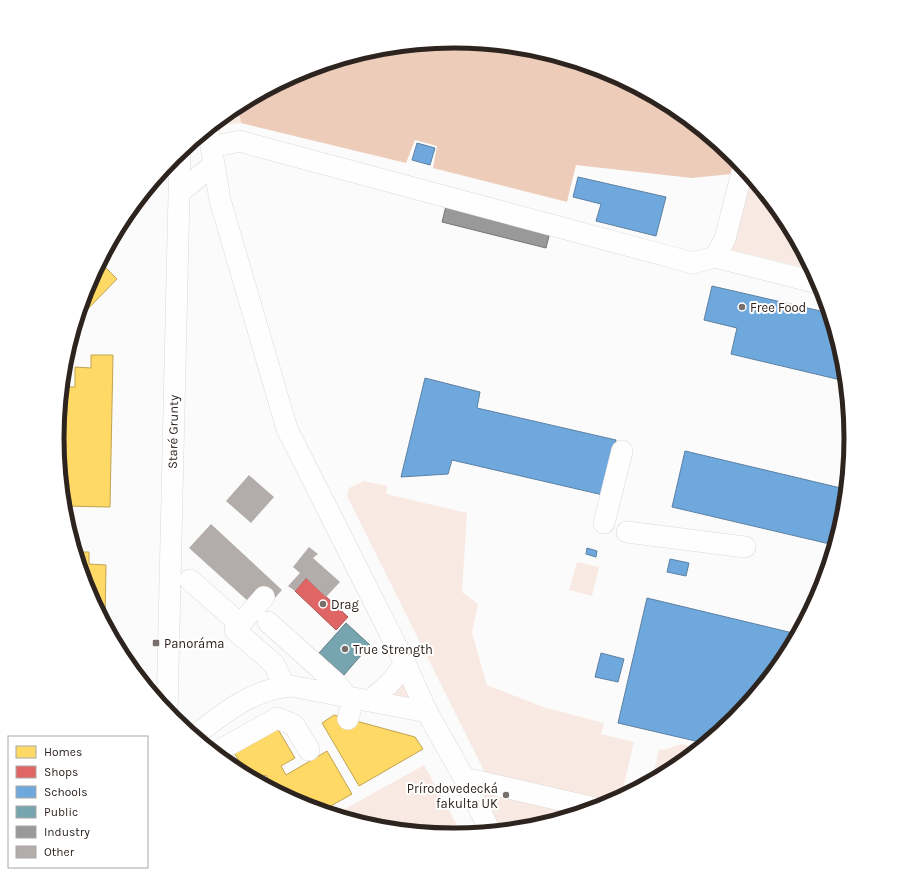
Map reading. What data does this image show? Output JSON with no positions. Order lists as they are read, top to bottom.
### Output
{
  "streets": {
    "street": ["Staré Grunty"]
  },
  "places": {
    "other": [
      "Free Food",
      "Drag",
      "True Strength",
      "Prírodovedecká fakulta UK"
    ],
    "transit": ["Panoráma"]
  },
  "legend": [
    "Homes",
    "Shops",
    "Schools",
    "Public",
    "Industry",
    "Other"
  ]
}
